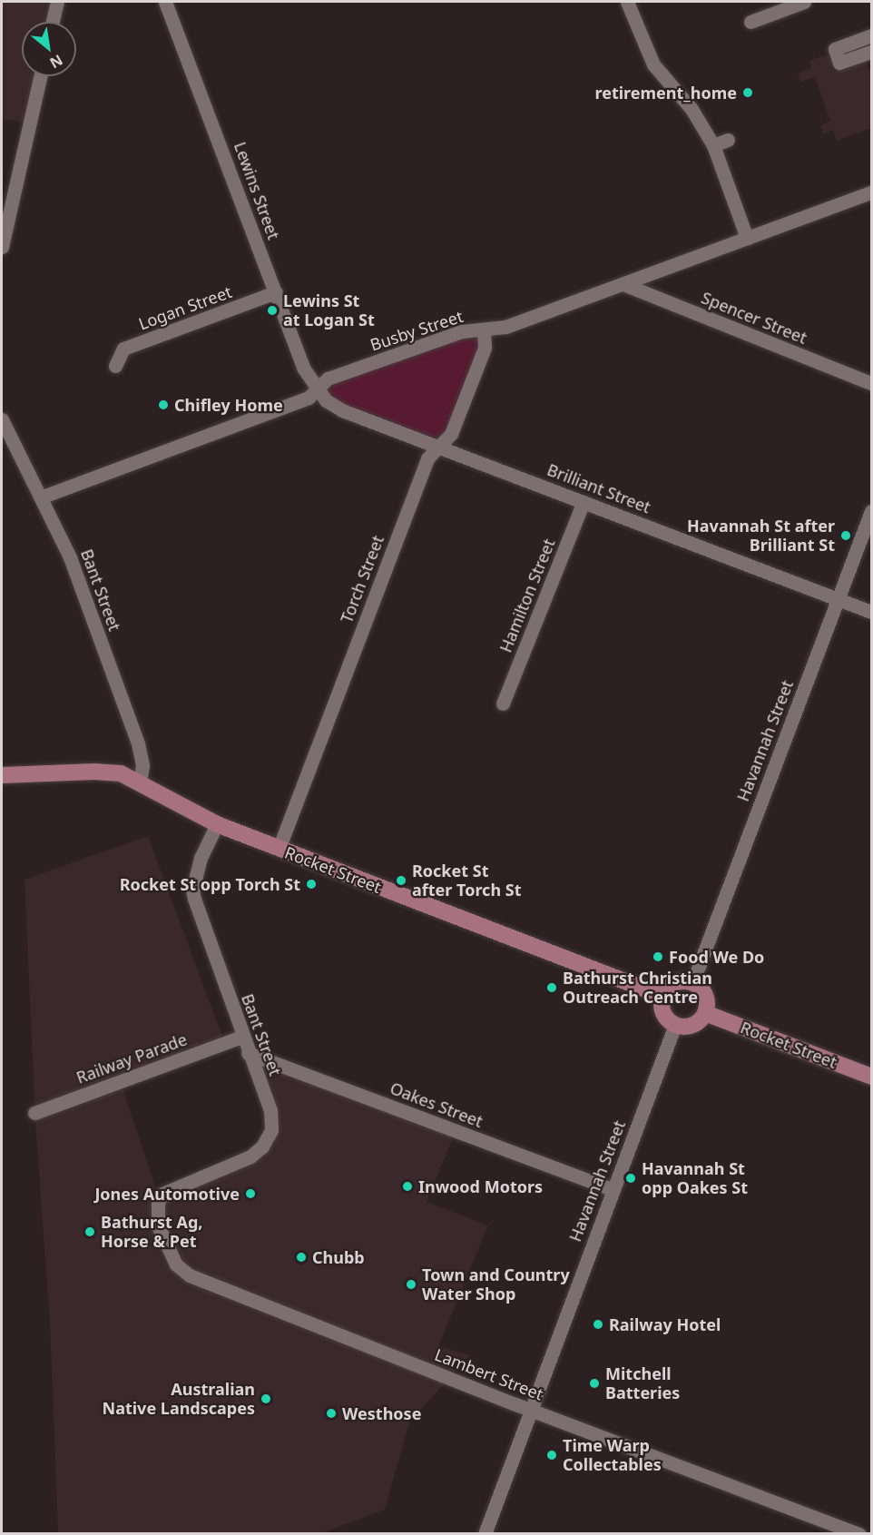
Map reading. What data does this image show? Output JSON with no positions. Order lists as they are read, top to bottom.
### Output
{
  "streets": {
    "main road": ["Rocket Street"],
    "street": [
      "Lewins Street",
      "Logan Street",
      "Spencer Street",
      "Busby Street",
      "Brilliant Street",
      "Torch Street",
      "Bant Street",
      "Hamilton Street",
      "Havannah Street",
      "Railway Parade",
      "Oakes Street",
      "Lambert Street"
    ]
  },
  "crossings": [
    ["Lewins Street", "Logan Street"],
    ["Lewins Street", "Busby Street"],
    ["Lewins Street", "Brilliant Street"],
    ["Spencer Street", "Busby Street"],
    ["Busby Street", "Brilliant Street"],
    ["Busby Street", "Torch Street"],
    ["Busby Street", "Bant Street"],
    ["Brilliant Street", "Torch Street"],
    ["Brilliant Street", "Hamilton Street"],
    ["Brilliant Street", "Havannah Street"],
    ["Torch Street", "Rocket Street"],
    ["Bant Street", "Rocket Street"],
    ["Bant Street", "Railway Parade"],
    ["Bant Street", "Oakes Street"],
    ["Bant Street", "Lambert Street"],
    ["Havannah Street", "Rocket Street"],
    ["Havannah Street", "Oakes Street"],
    ["Havannah Street", "Lambert Street"]
  ],
  "places": [
    "retirement_home",
    "Lewins St at Logan St",
    "Chifley Home",
    "Havannah St after Brilliant St",
    "Rocket St after Torch St",
    "Rocket St opp Torch St",
    "Food We Do",
    "Bathurst Christian Outreach Centre",
    "Havannah St opp Oakes St",
    "Inwood Motors",
    "Jones Automotive",
    "Bathurst Ag, Horse & Pet",
    "Chubb",
    "Town and Country Water Shop",
    "Railway Hotel",
    "Mitchell Batteries",
    "Australian Native Landscapes",
    "Westhose",
    "Time Warp Collectables"
  ],
  "north": "bottom right"
}
